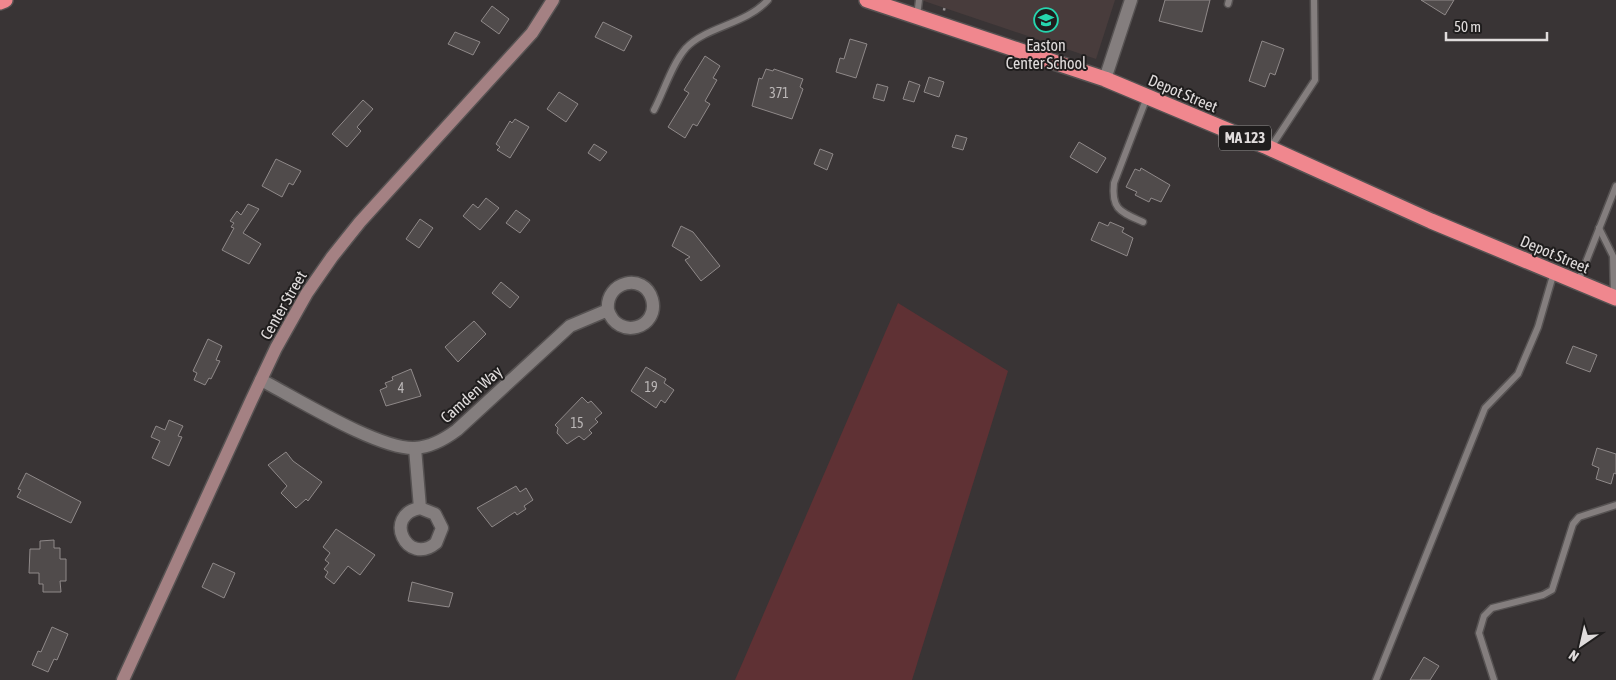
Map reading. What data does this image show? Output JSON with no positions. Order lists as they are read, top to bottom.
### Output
{
  "streets": {
    "highway": ["Depot Street", "MA 123"],
    "main road": ["Center Street"],
    "street": ["Camden Way"]
  },
  "crossings": [
    ["Center Street", "Camden Way"]
  ],
  "places": {
    "school or university": ["Easton Center School"]
  },
  "house_numbers": [
    "371",
    "19",
    "4",
    "15"
  ],
  "scale_bar": "50 m",
  "north": "bottom left"
}
